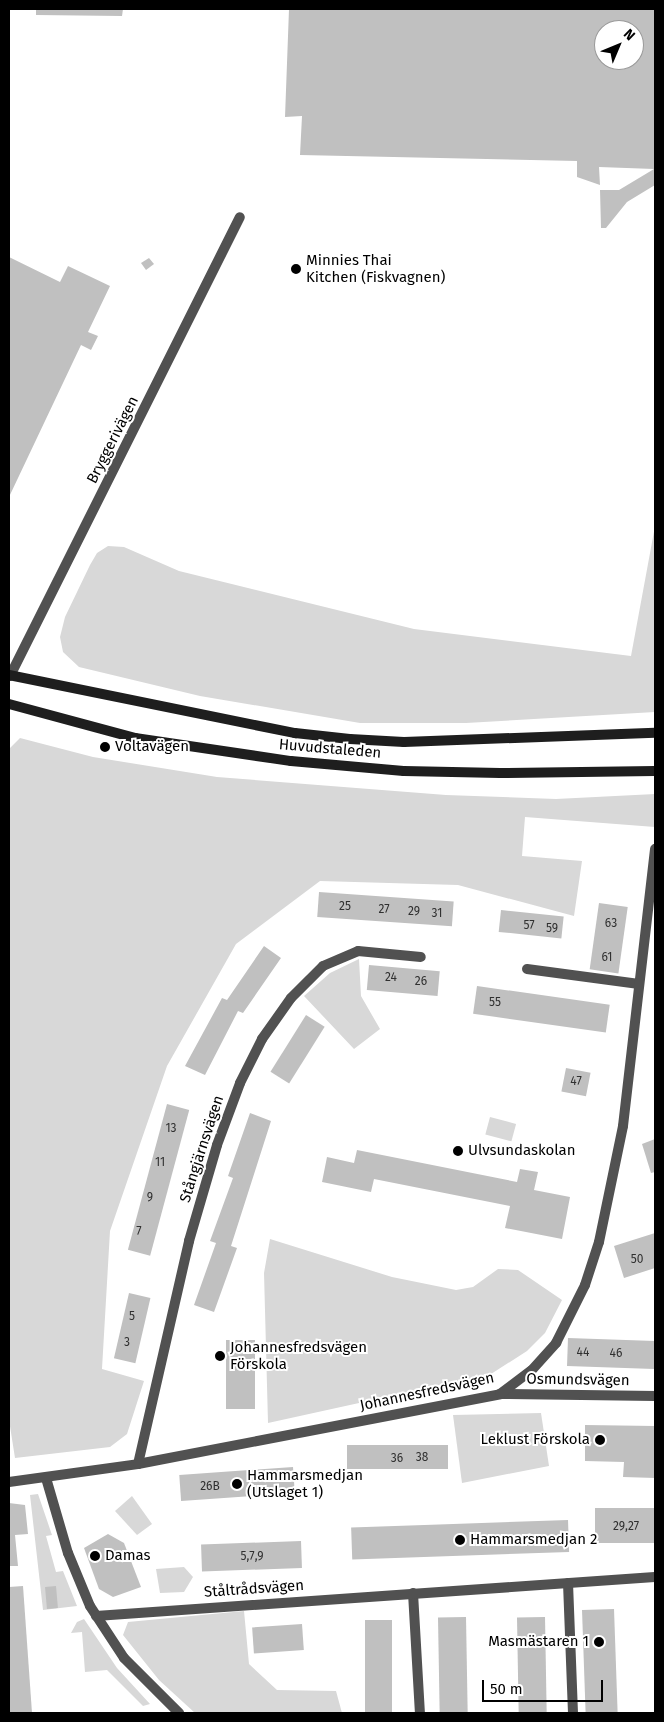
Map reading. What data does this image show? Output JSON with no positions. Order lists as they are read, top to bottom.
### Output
{
  "streets": {
    "main road": ["Huvudstaleden"],
    "street": [
      "Bryggerivägen",
      "Stångjärnsvägen",
      "Osmundsvägen",
      "Johannesfredsvägen",
      "Ståltrådsvägen"
    ]
  },
  "crossings": [
    ["Bryggerivägen", "Huvudstaleden"],
    ["Stångjärnsvägen", "Johannesfredsvägen"],
    ["Osmundsvägen", "Johannesfredsvägen"]
  ],
  "places": [
    "Minnies Thai Kitchen (Fiskvagnen)",
    "Voltavägen",
    "Ulvsundaskolan",
    "Johannesfredsvägen Förskola",
    "Leklust Förskola",
    "Hammarsmedjan (Utslaget 1)",
    "Hammarsmedjan 2",
    "Damas",
    "Masmästaren 1"
  ],
  "house_numbers": [
    "25",
    "27",
    "29",
    "31",
    "63",
    "57",
    "59",
    "61",
    "24",
    "26",
    "55",
    "47",
    "13",
    "11",
    "9",
    "7",
    "50",
    "5",
    "3",
    "44",
    "46",
    "38",
    "36",
    "26B",
    "29,27",
    "5,7,9"
  ],
  "scale_bar": "50 m",
  "north": "top right"
}
